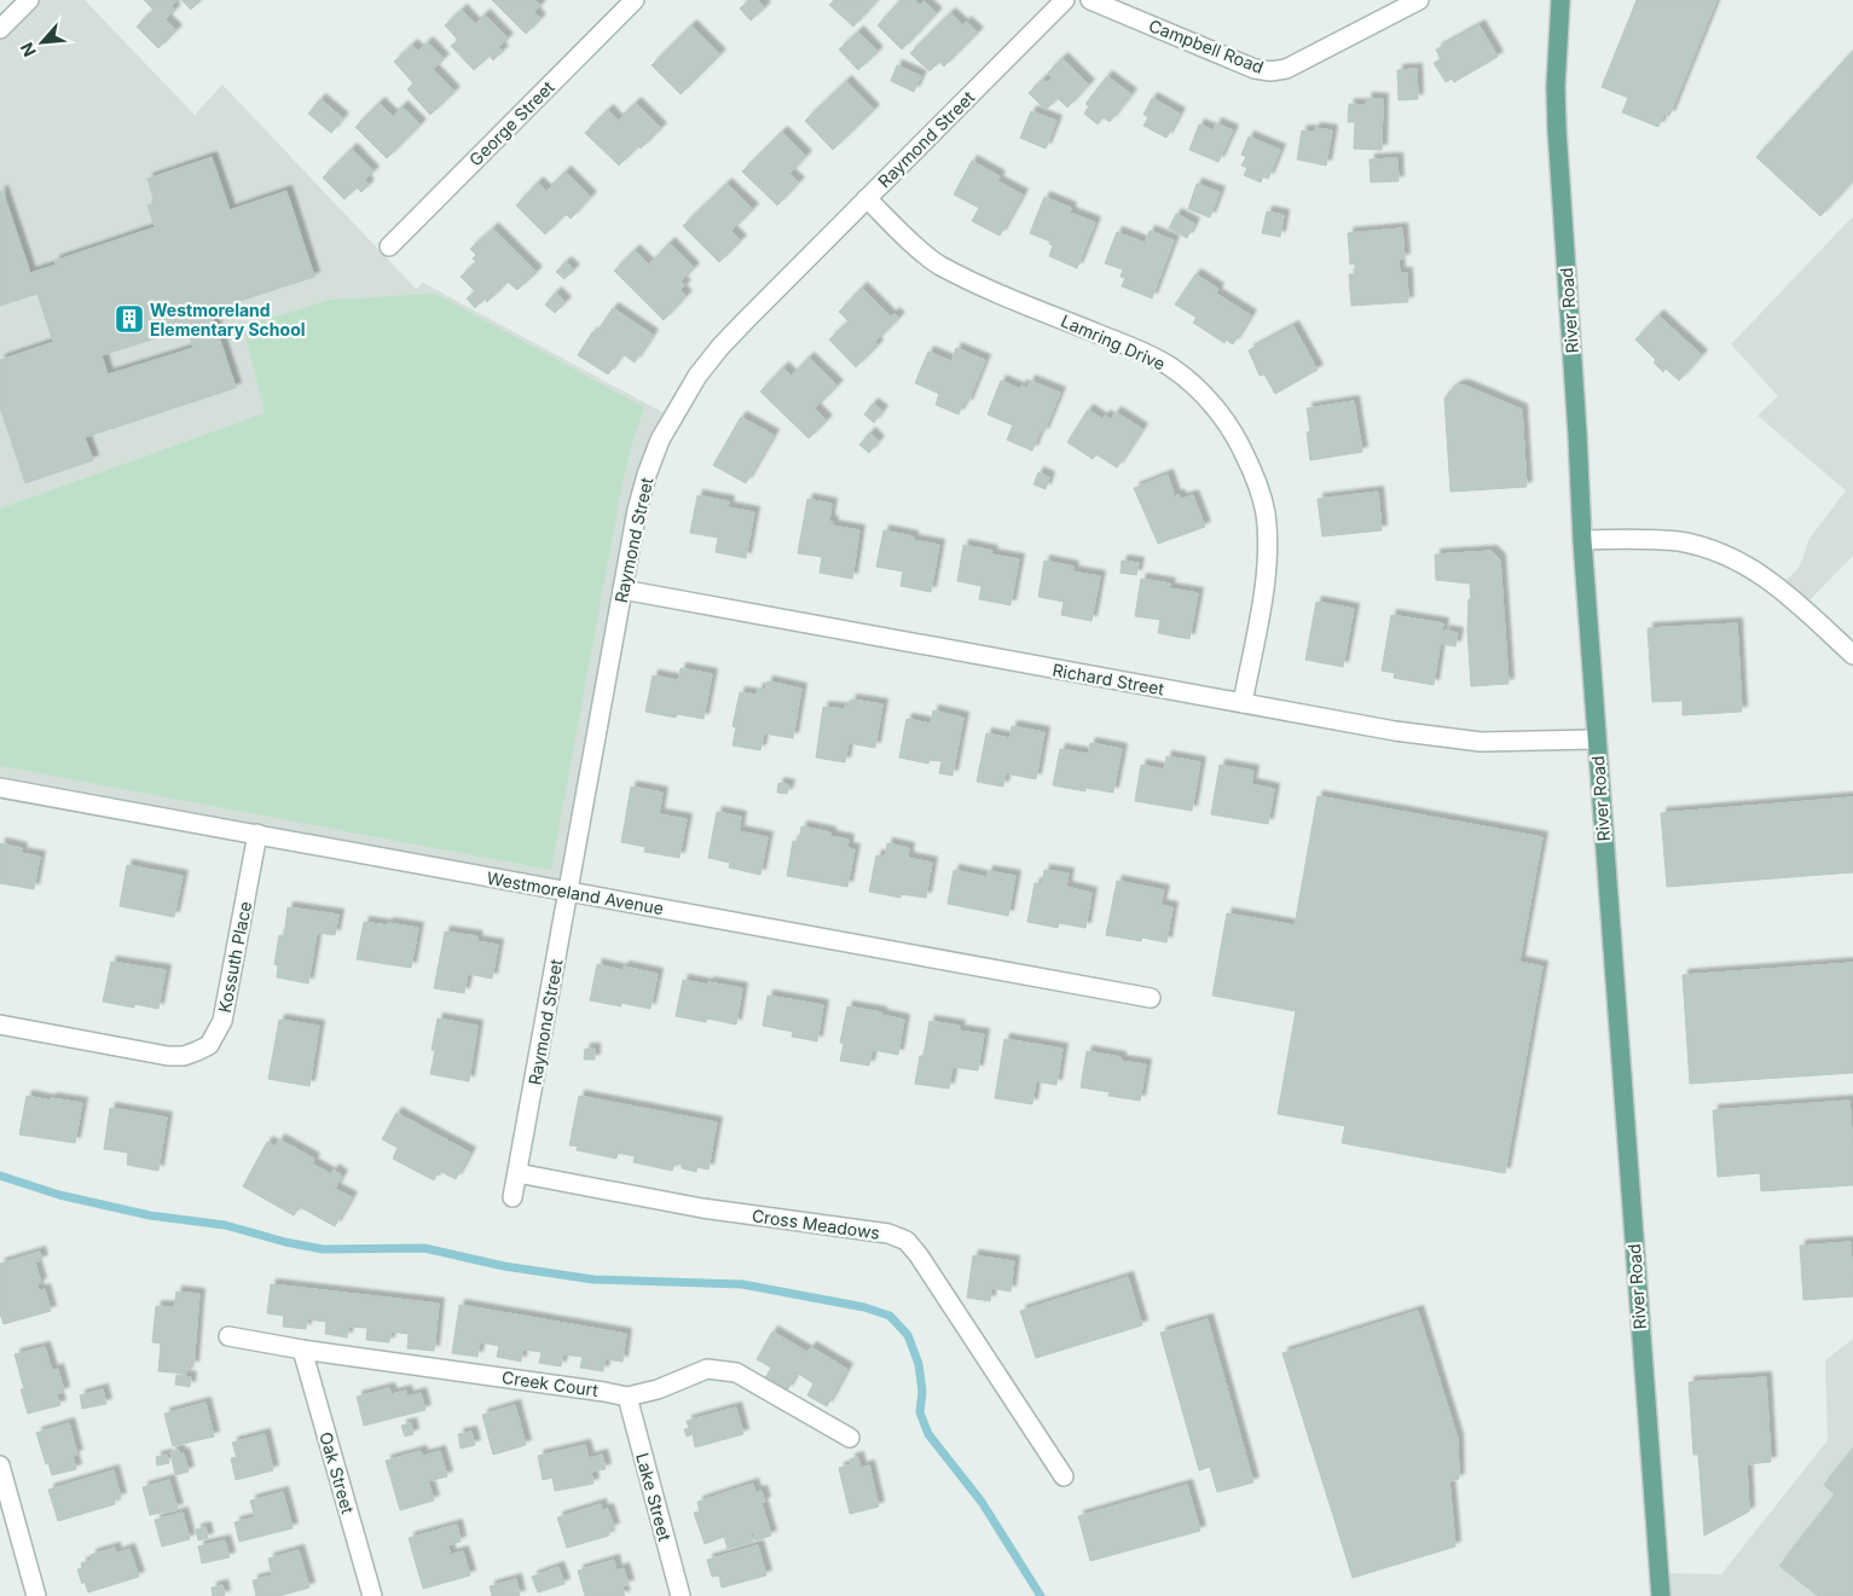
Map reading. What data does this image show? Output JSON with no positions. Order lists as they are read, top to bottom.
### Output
{
  "streets": {
    "main road": ["River Road"],
    "street": [
      "Campbell Road",
      "George Street",
      "Raymond Street",
      "Lamring Drive",
      "Richard Street",
      "Westmoreland Avenue",
      "Kossuth Place",
      "Cross Meadows",
      "Creek Court",
      "Oak Street",
      "Lake Street"
    ]
  },
  "crossings": [
    ["Raymond Street", "Lamring Drive"],
    ["Raymond Street", "Richard Street"],
    ["Raymond Street", "Westmoreland Avenue"],
    ["Raymond Street", "Cross Meadows"],
    ["River Road", "Richard Street"],
    ["Lamring Drive", "Richard Street"],
    ["Westmoreland Avenue", "Kossuth Place"],
    ["Creek Court", "Oak Street"],
    ["Creek Court", "Lake Street"]
  ],
  "places": {
    "building": ["Westmoreland Elementary School"]
  },
  "north": "bottom left"
}
